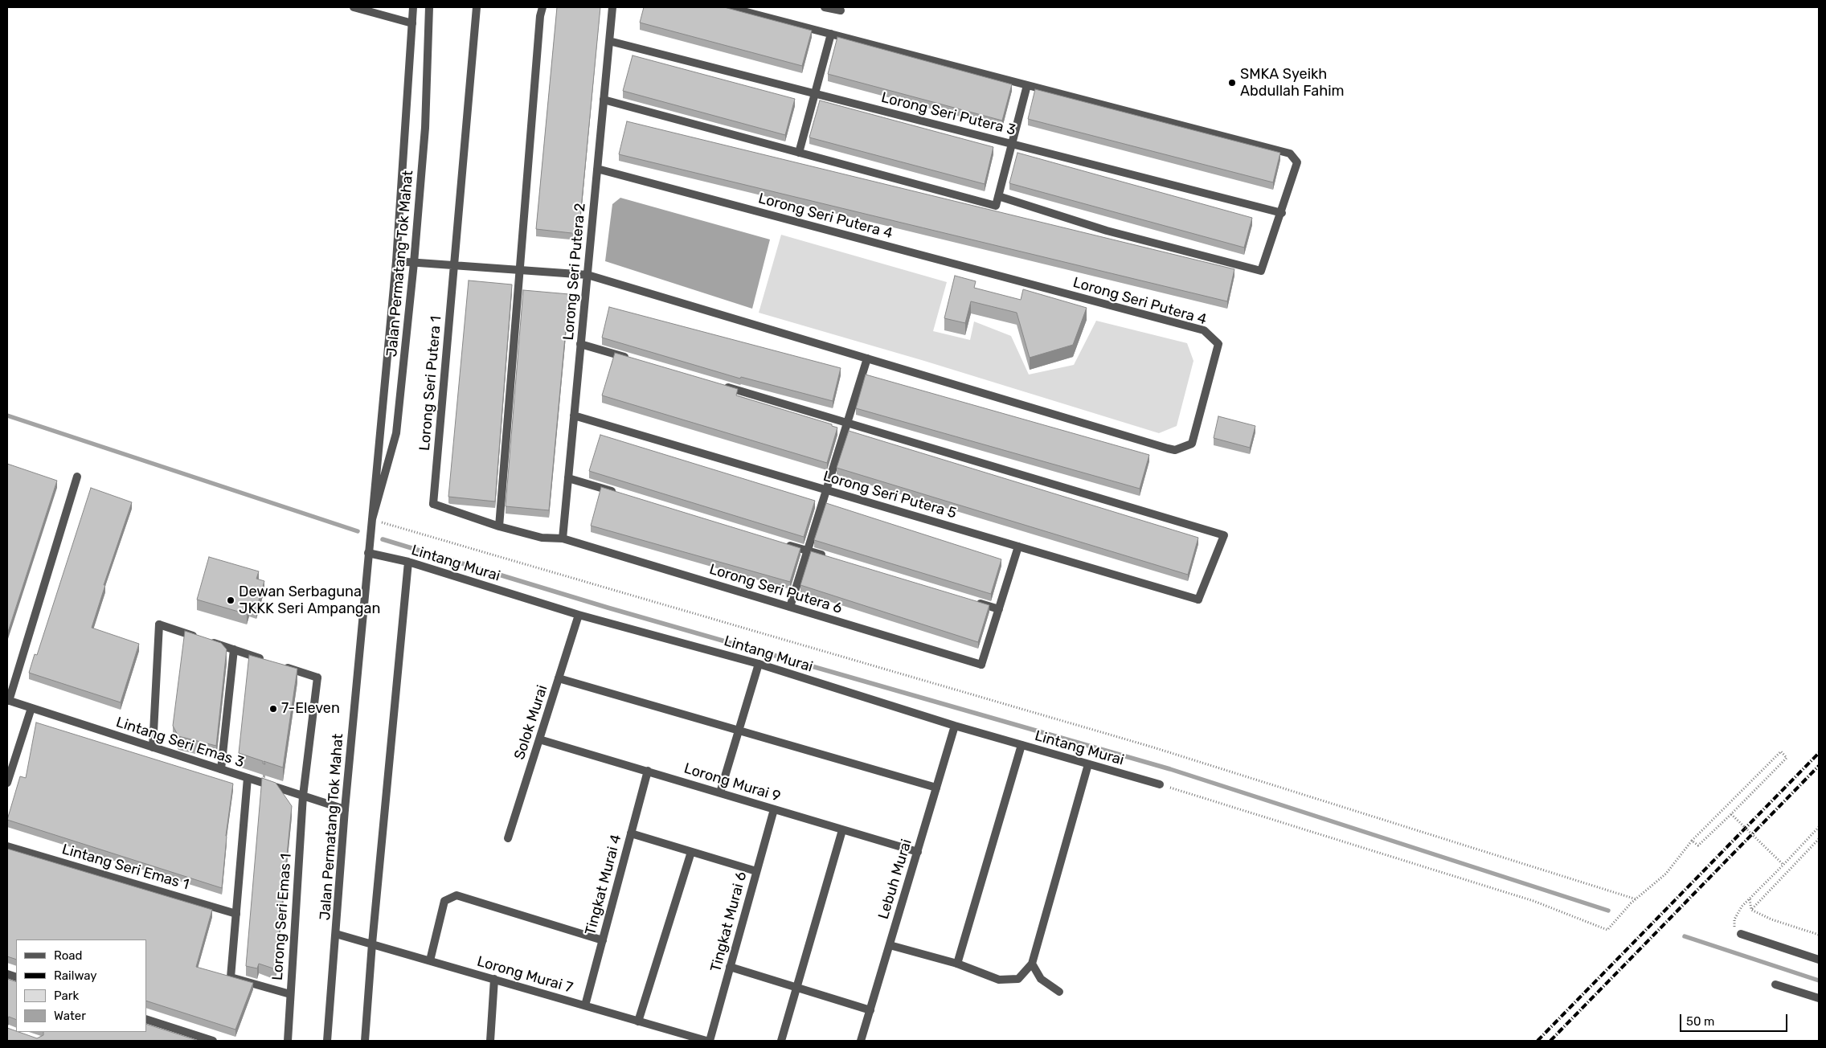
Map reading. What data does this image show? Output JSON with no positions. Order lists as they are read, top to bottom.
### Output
{
  "streets": {
    "street": [
      "Lorong Seri Putera 3",
      "Lorong Seri Putera 4",
      "Jalan Permatang Tok Mahat",
      "Lorong Seri Putera 2",
      "Lorong Seri Putera 1",
      "Lorong Seri Putera 5",
      "Lintang Murai",
      "Lorong Seri Putera 6",
      "Solok Murai",
      "Lintang Seri Emas 3",
      "Lorong Murai 9",
      "Lintang Seri Emas 1",
      "Lebuh Murai",
      "Tingkat Murai 4",
      "Lorong Seri Emas 1",
      "Tingkat Murai 6",
      "Lorong Murai 7"
    ]
  },
  "crossings": [
    ["Lorong Seri Putera 3", "Lorong Seri Putera 2"],
    ["Lorong Seri Putera 4", "Jalan Permatang Tok Mahat"],
    ["Lorong Seri Putera 4", "Lorong Seri Putera 2"],
    ["Lorong Seri Putera 4", "Lorong Seri Putera 1"],
    ["Jalan Permatang Tok Mahat", "Lintang Murai"],
    ["Jalan Permatang Tok Mahat", "Lintang Seri Emas 3"],
    ["Jalan Permatang Tok Mahat", "Lorong Murai 7"],
    ["Lorong Seri Putera 2", "Lorong Seri Putera 5"],
    ["Lorong Seri Putera 2", "Lorong Seri Putera 6"],
    ["Lorong Seri Putera 1", "Lorong Seri Putera 6"],
    ["Lintang Murai", "Solok Murai"],
    ["Lintang Murai", "Lebuh Murai"],
    ["Solok Murai", "Lorong Murai 9"],
    ["Lintang Seri Emas 3", "Lorong Seri Emas 1"],
    ["Lorong Murai 9", "Lebuh Murai"],
    ["Lorong Murai 9", "Tingkat Murai 4"],
    ["Lorong Murai 9", "Tingkat Murai 6"],
    ["Tingkat Murai 4", "Lorong Murai 7"],
    ["Tingkat Murai 6", "Lorong Murai 7"]
  ],
  "places": ["SMKA Syeikh Abdullah Fahim", "Dewan Serbaguna JKKK Seri Ampangan", "7-Eleven"],
  "legend": [
    "Road",
    "Railway",
    "Park",
    "Water"
  ],
  "scale_bar": "50 m"
}
